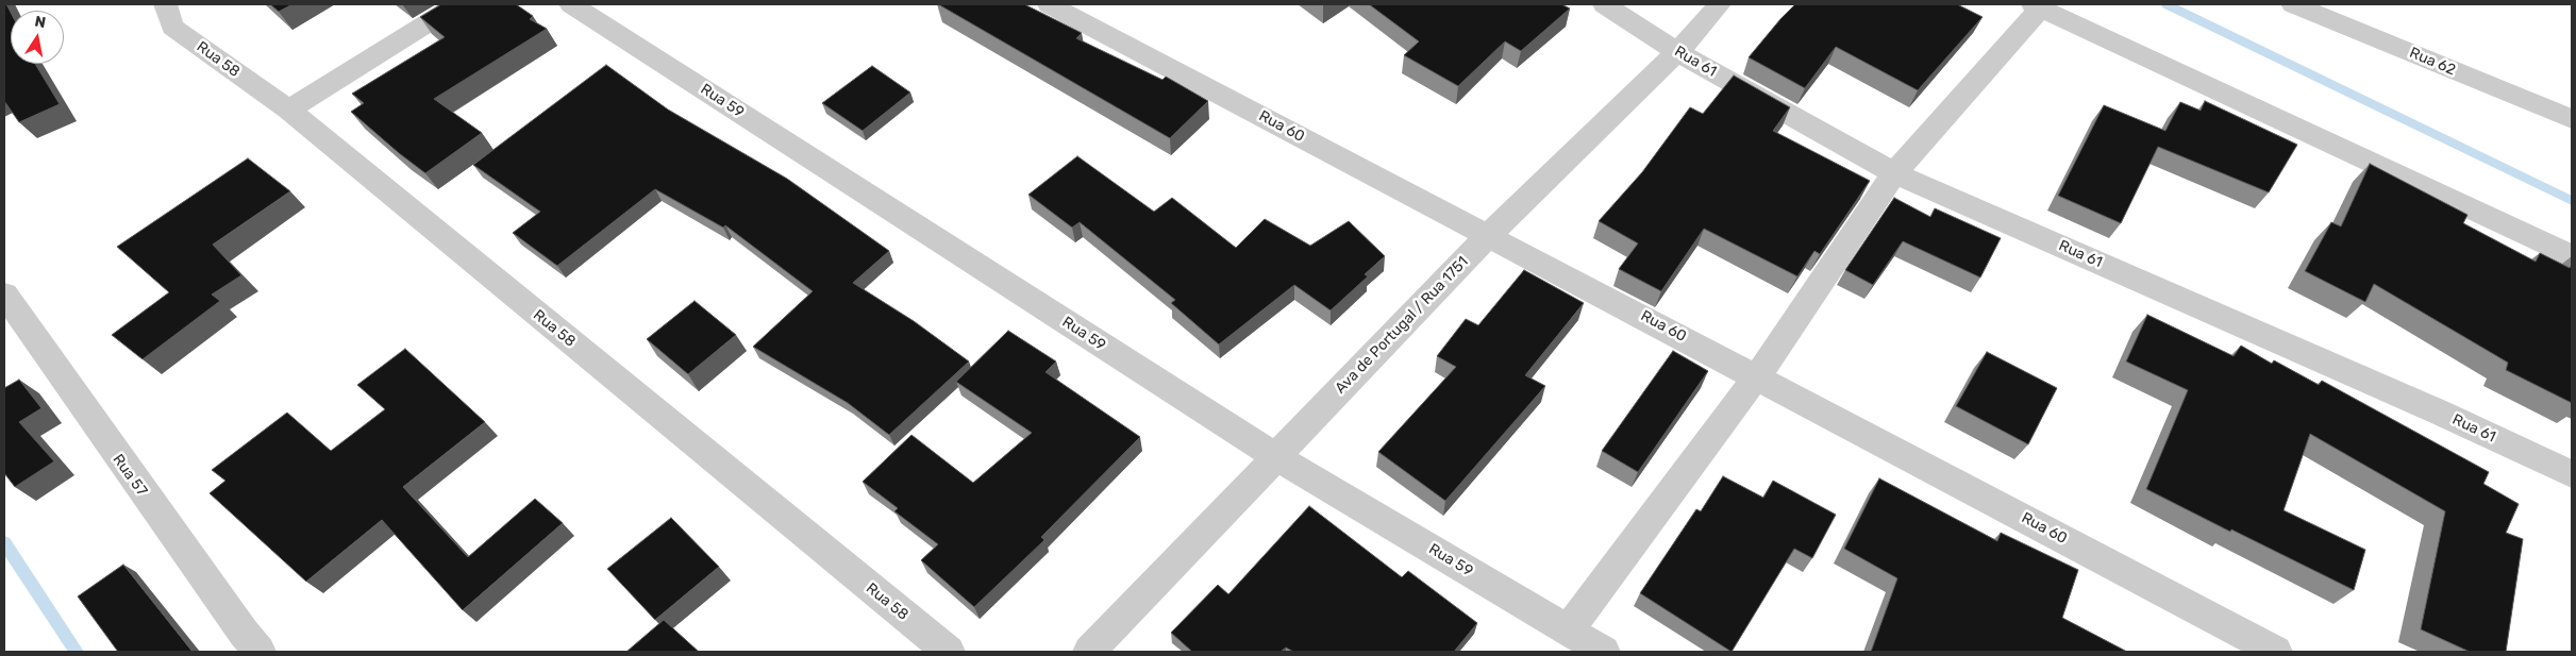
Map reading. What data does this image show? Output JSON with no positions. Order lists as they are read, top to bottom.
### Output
{
  "streets": {
    "street": [
      "Rua 58",
      "Rua 61",
      "Rua 62",
      "Rua 59",
      "Rua 60",
      "Ava de Portugal / Rua 1751",
      "Rua 57"
    ]
  },
  "crossings": [
    ["Rua 61", "Ava de Portugal / Rua 1751"],
    ["Rua 59", "Ava de Portugal / Rua 1751"],
    ["Rua 60", "Ava de Portugal / Rua 1751"]
  ],
  "north": "top"
}
